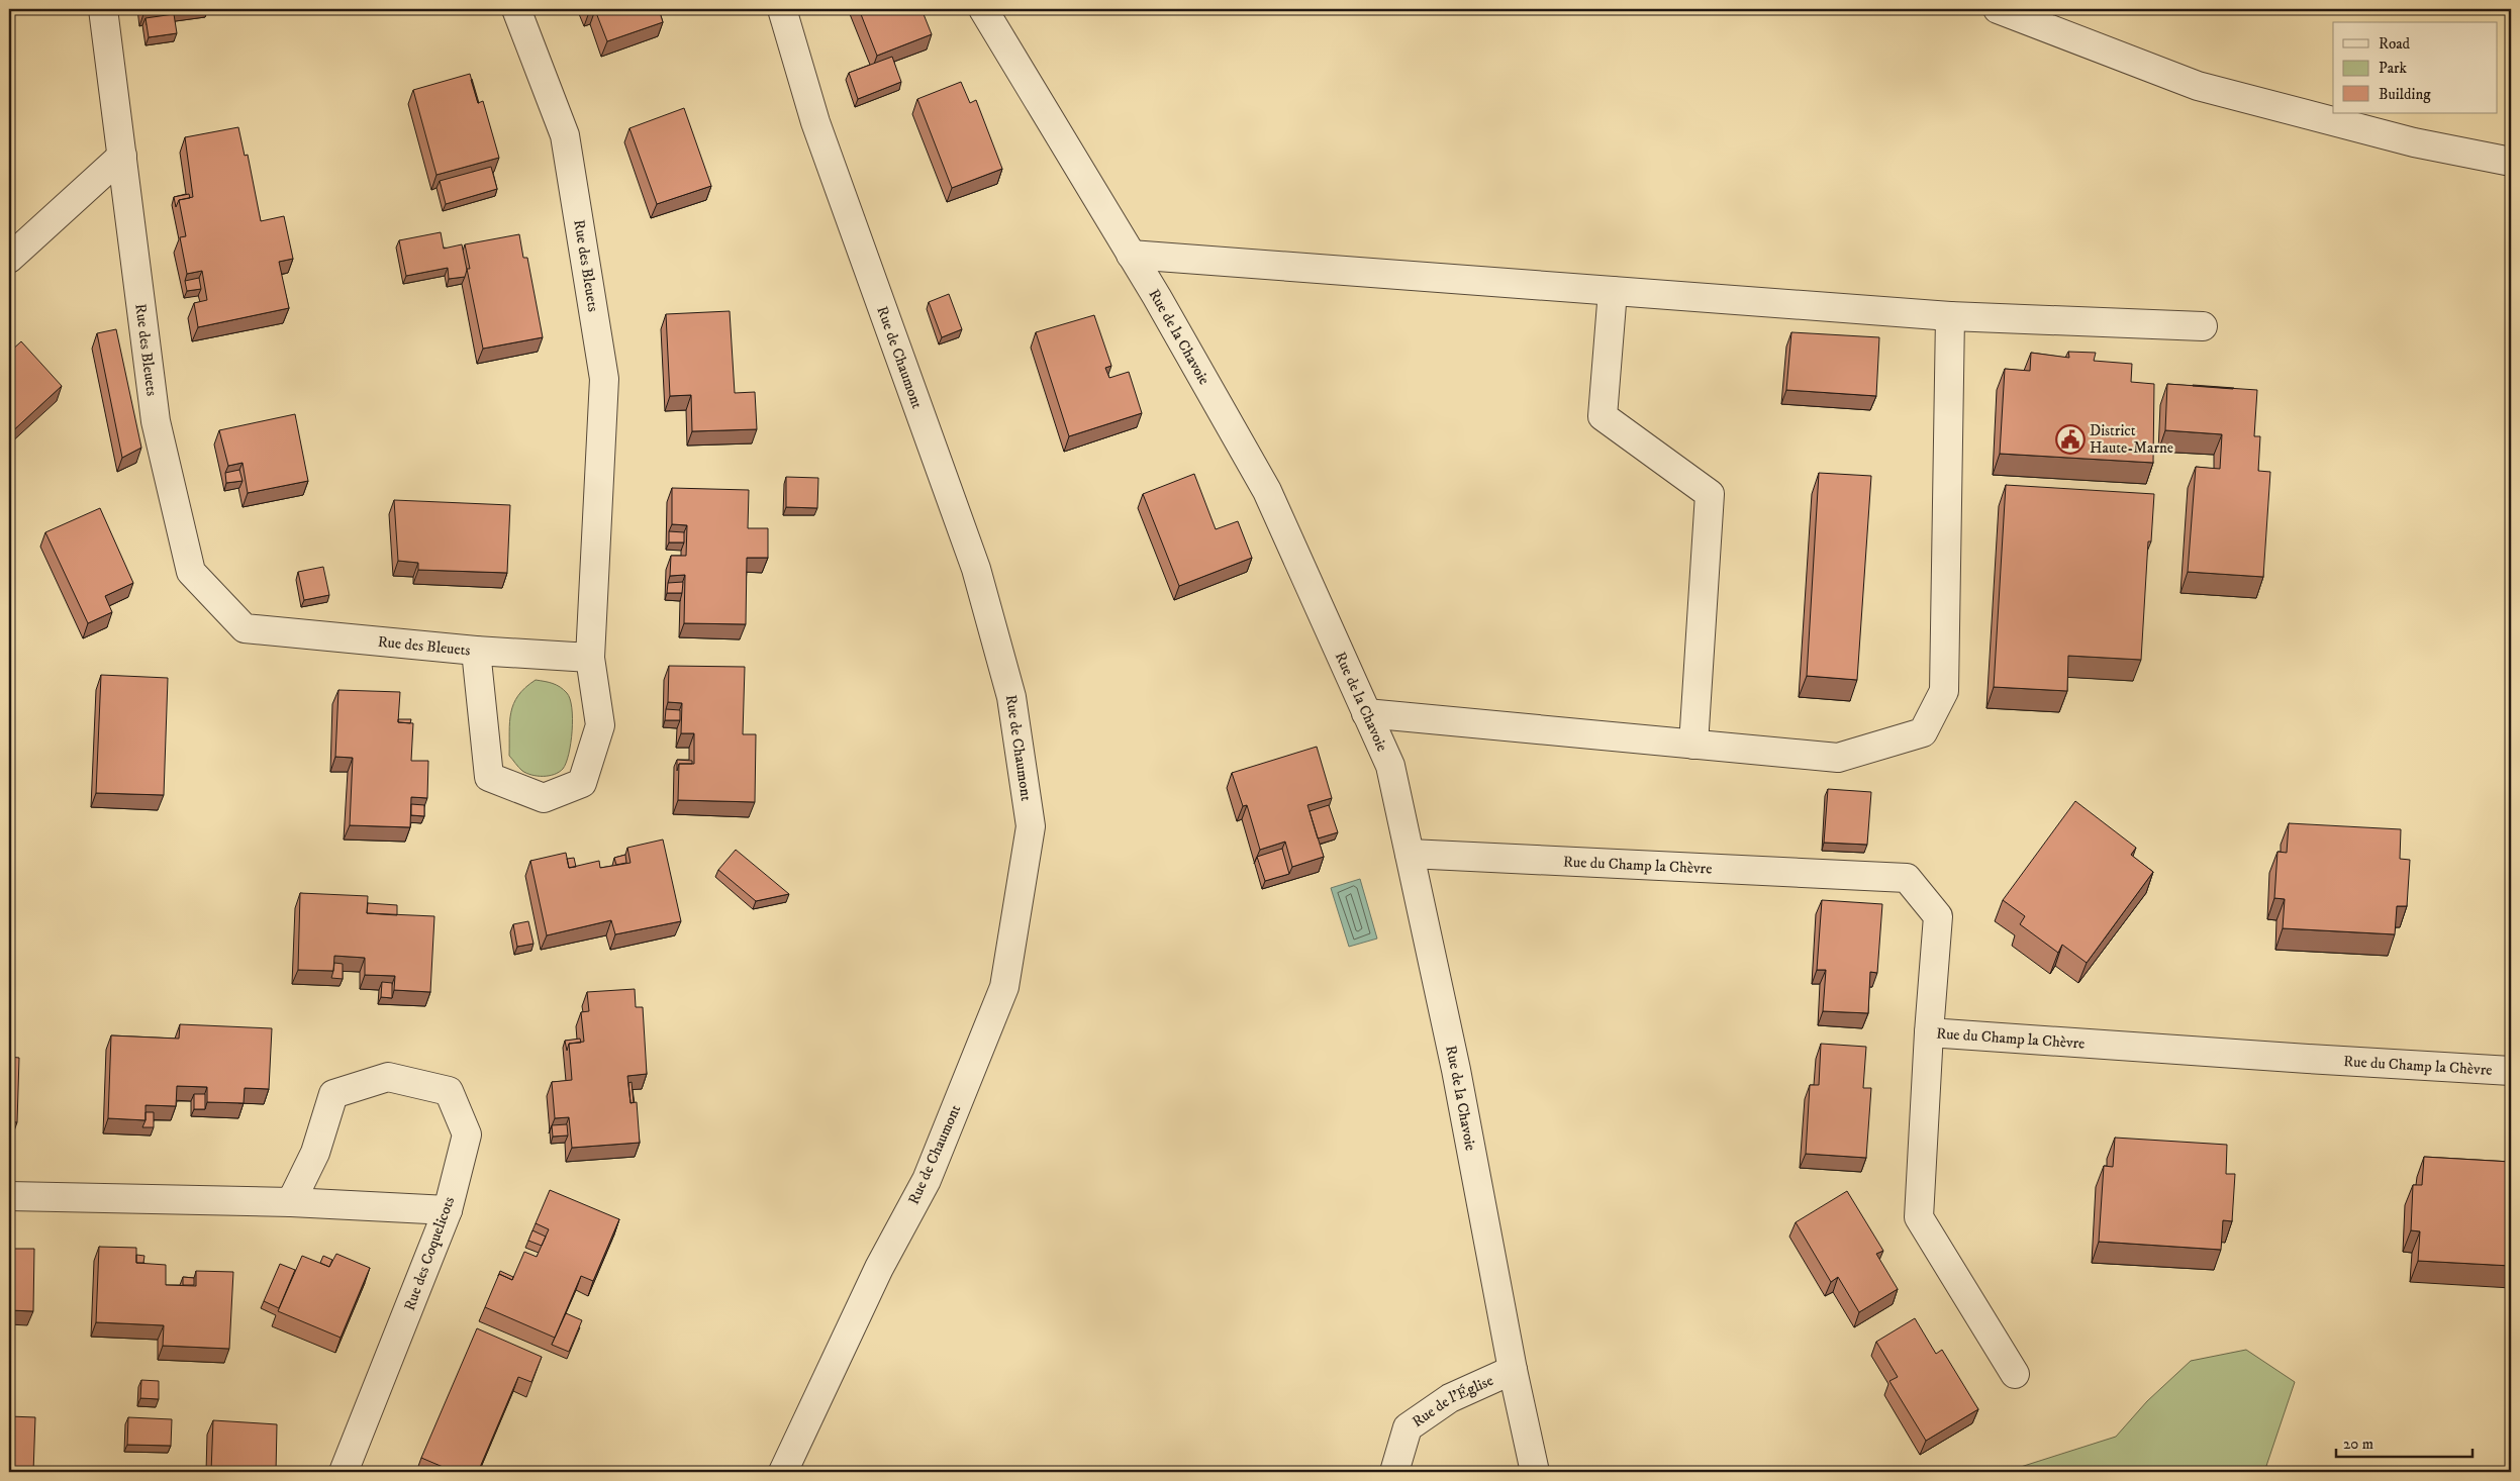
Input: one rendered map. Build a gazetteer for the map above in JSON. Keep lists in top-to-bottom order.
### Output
{
  "streets": {
    "street": [
      "Rue des Bleuets",
      "Rue de la Chavoie",
      "Rue de Chaumont",
      "Rue du Champ la Chèvre",
      "Rue des Coquelicots",
      "Rue de l'Église"
    ]
  },
  "crossings": [
    ["Rue de la Chavoie", "Rue du Champ la Chèvre"],
    ["Rue de la Chavoie", "Rue de l'Église"]
  ],
  "places": {
    "public building": ["District Haute-Marne"]
  },
  "legend": ["Road", "Park", "Building"],
  "scale_bar": "20 m"
}
